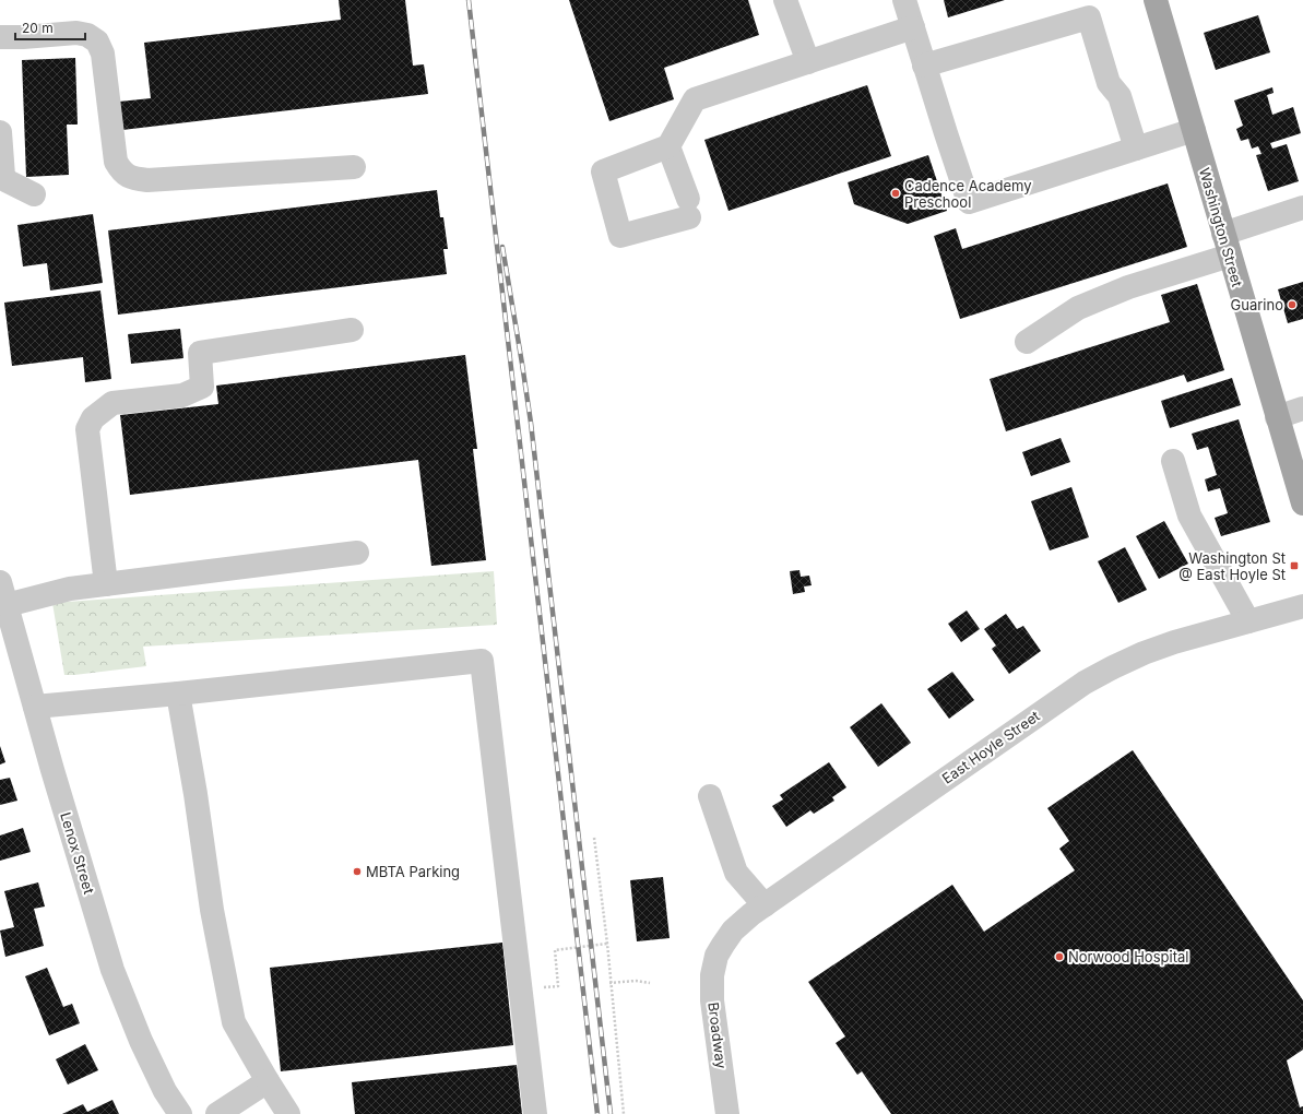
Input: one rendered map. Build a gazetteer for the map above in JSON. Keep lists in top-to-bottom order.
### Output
{
  "streets": {
    "main road": ["Washington Street"],
    "street": ["East Hoyle Street", "Lenox Street", "Broadway"]
  },
  "crossings": [
    ["East Hoyle Street", "Broadway"]
  ],
  "places": {
    "other": [
      "Cadence Academy Preschool",
      "Guarino",
      "MBTA Parking",
      "Norwood Hospital"
    ],
    "transit": ["Washington St @ East Hoyle St"]
  },
  "scale_bar": "20 m"
}
